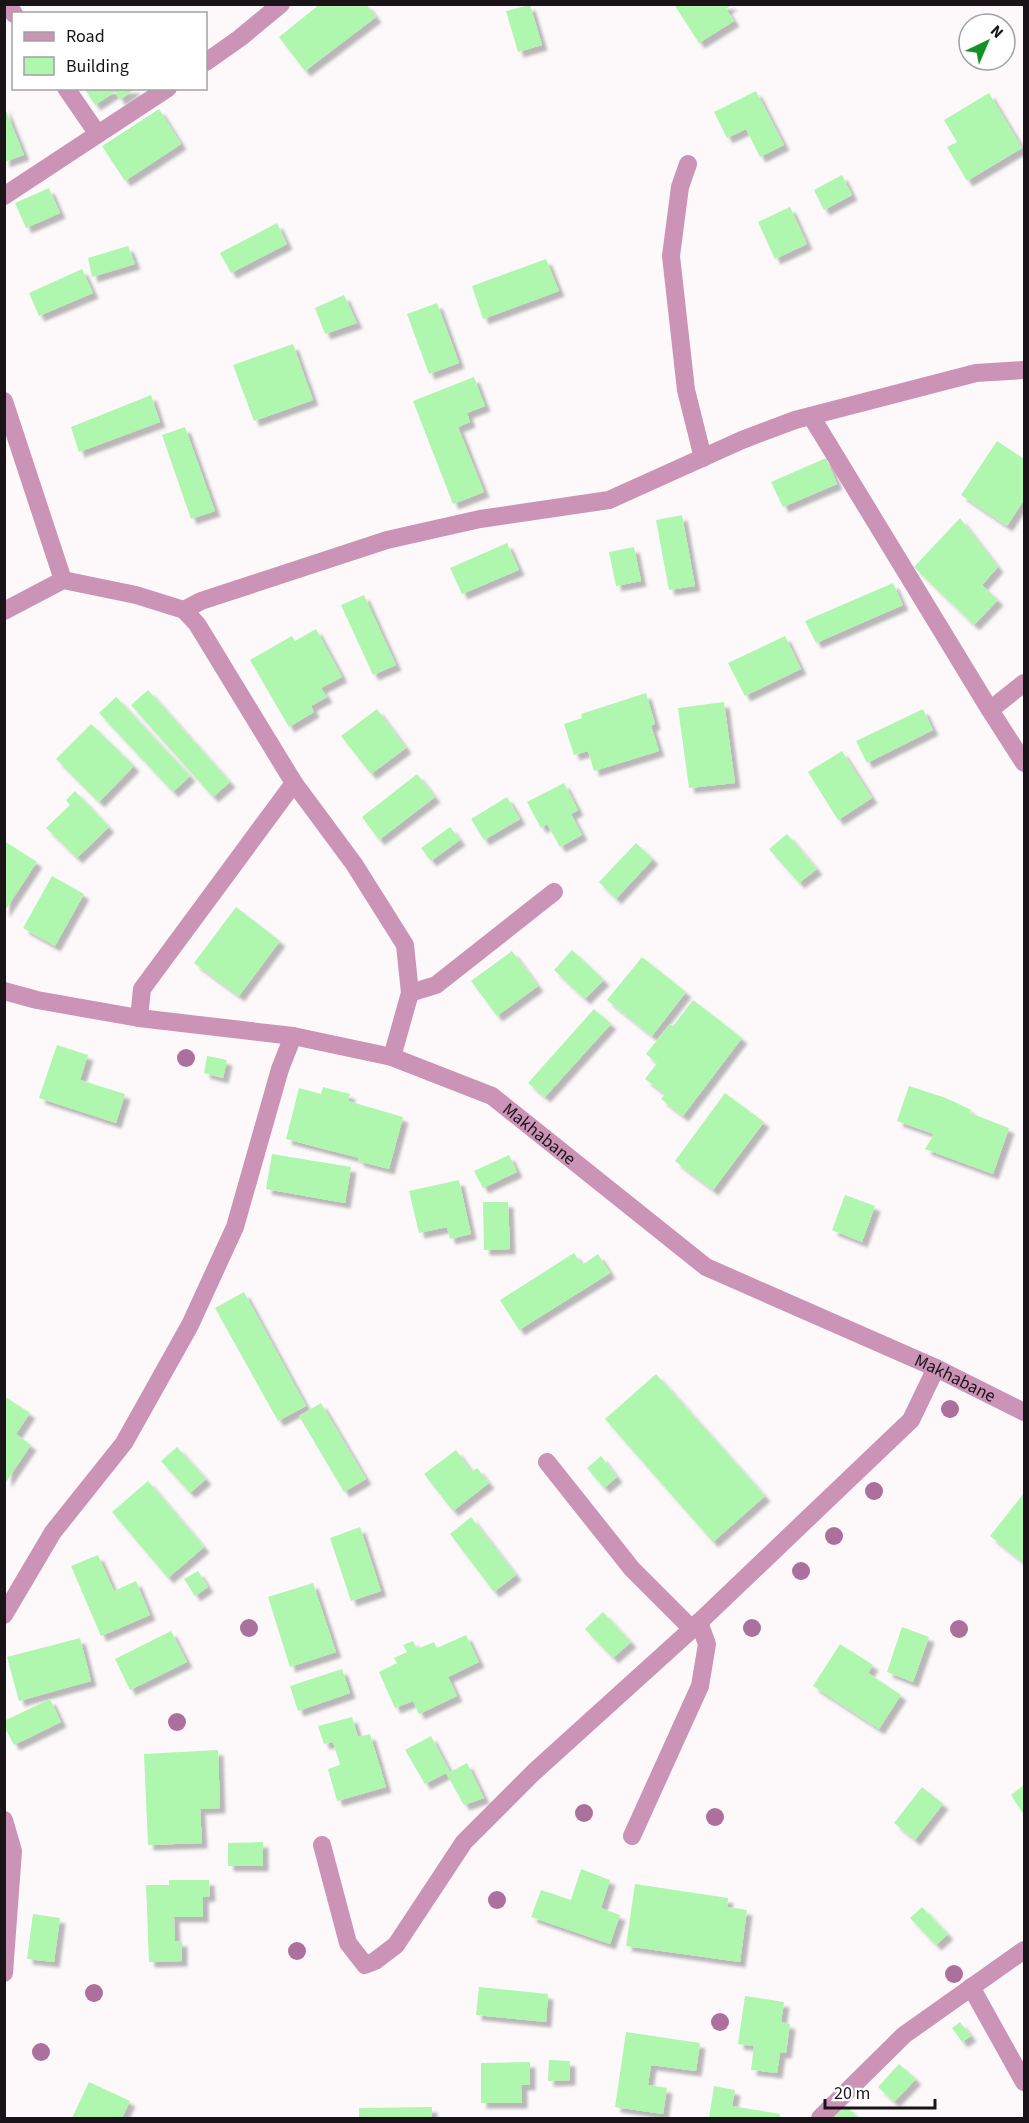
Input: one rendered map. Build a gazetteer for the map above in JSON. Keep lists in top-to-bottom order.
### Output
{
  "streets": {
    "street": ["Makhabane"]
  },
  "legend": ["Road", "Building"],
  "scale_bar": "20 m",
  "north": "top right"
}
